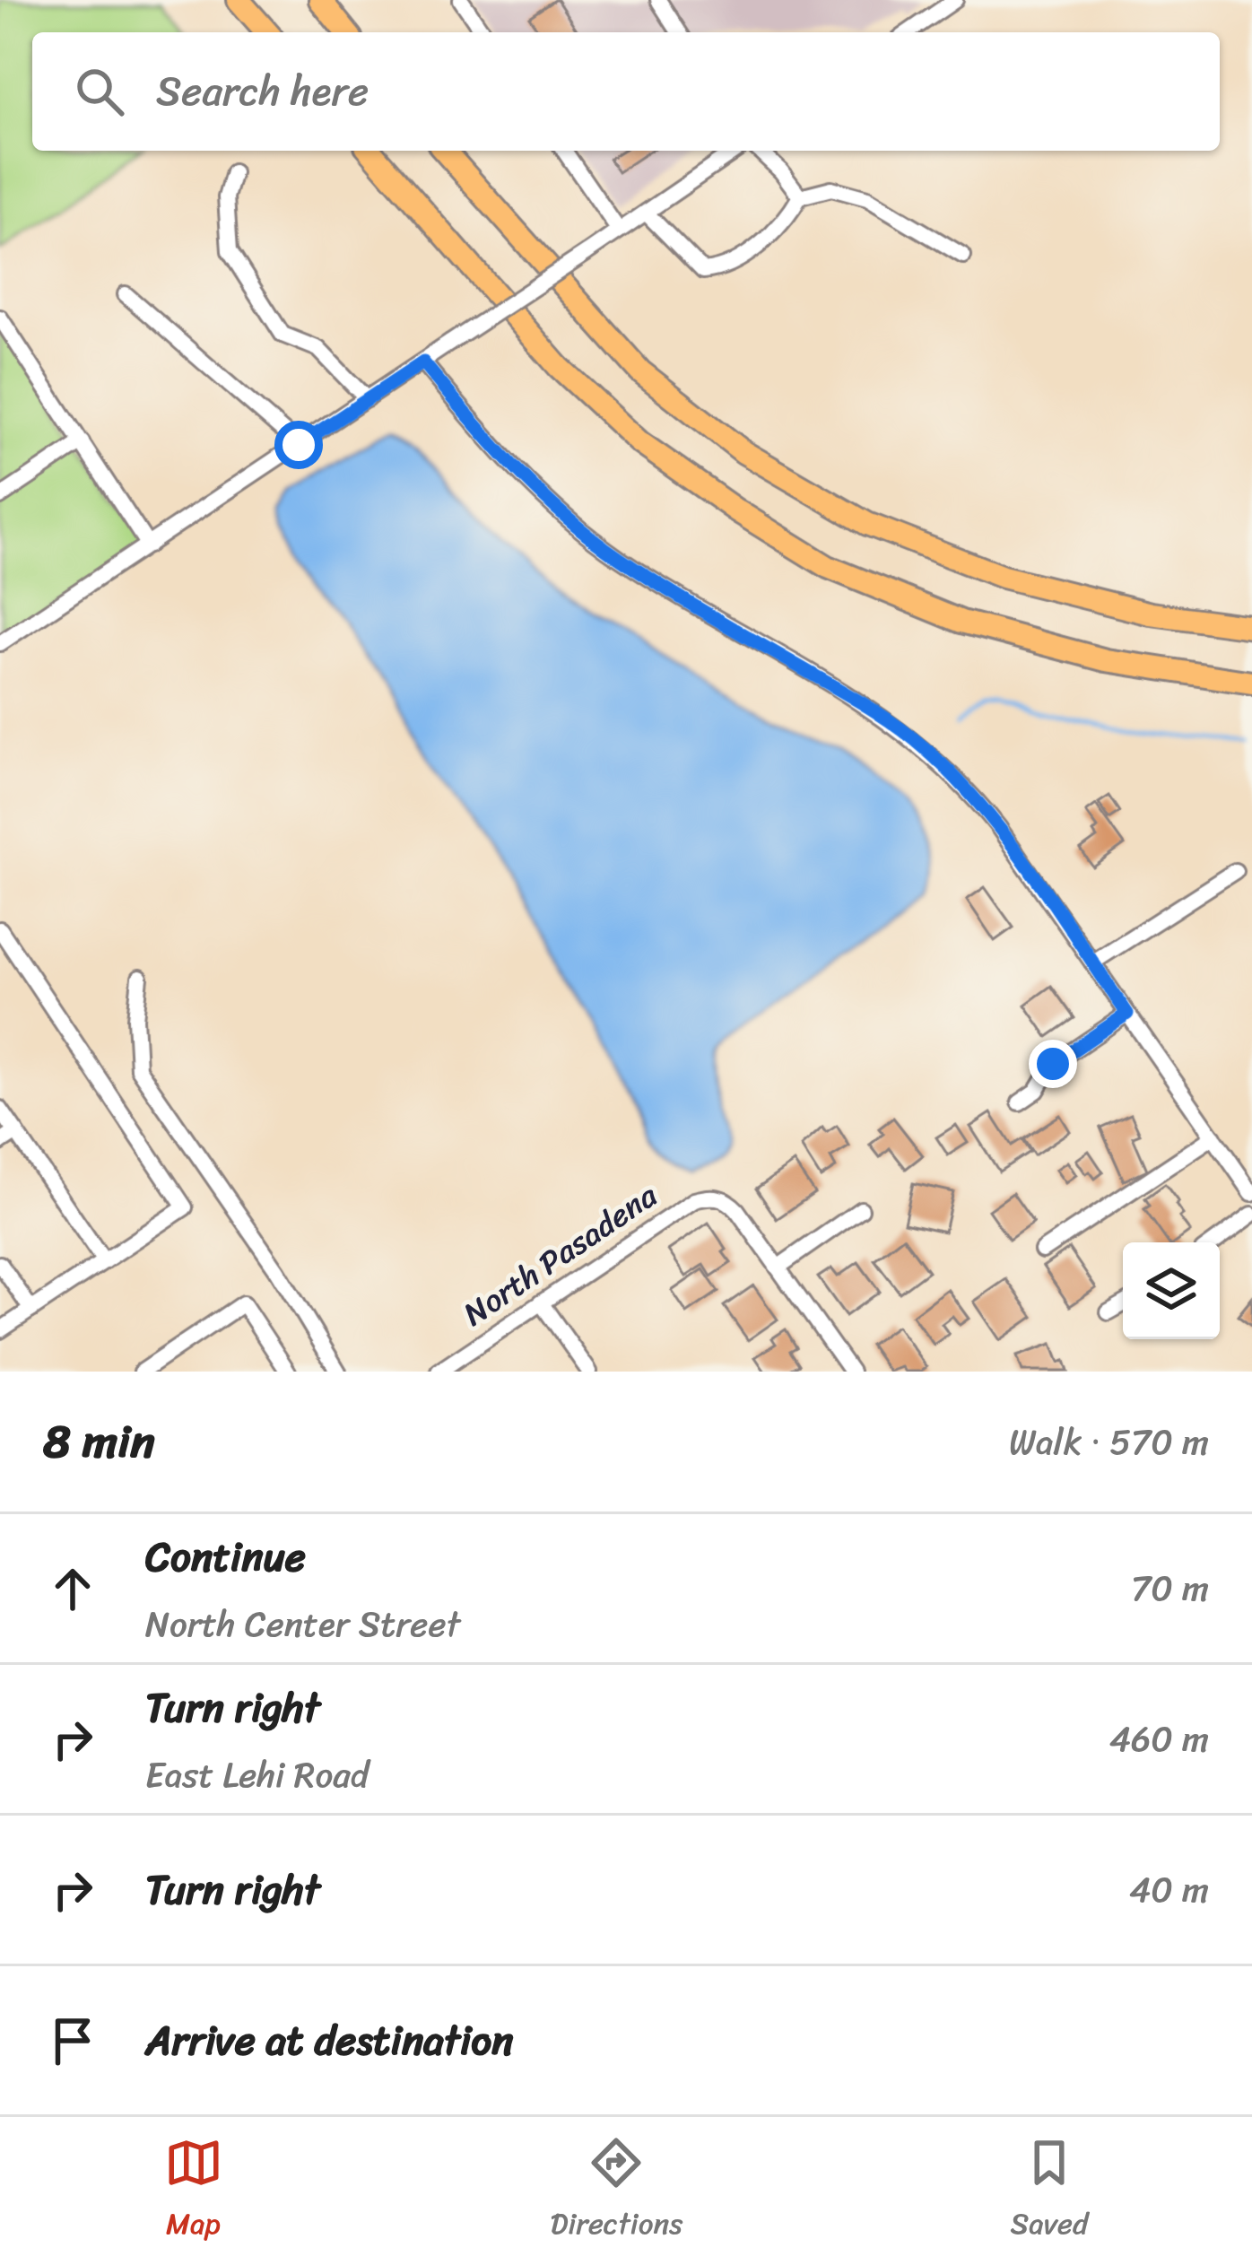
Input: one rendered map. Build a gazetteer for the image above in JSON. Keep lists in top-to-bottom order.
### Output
{
  "streets": {
    "street": ["North Pasadena"]
  },
  "page": {
    "search": "Search here",
    "heading": ["8 min", "Walk · 570 m"],
    "list": [
      ["Continue", "North Center Street", "70 m"],
      ["Turn right", "East Lehi Road", "460 m"],
      ["Turn right", "40 m"],
      "Arrive at destination"
    ],
    "nav": ["Map", "Directions", "Saved"]
  }
}
